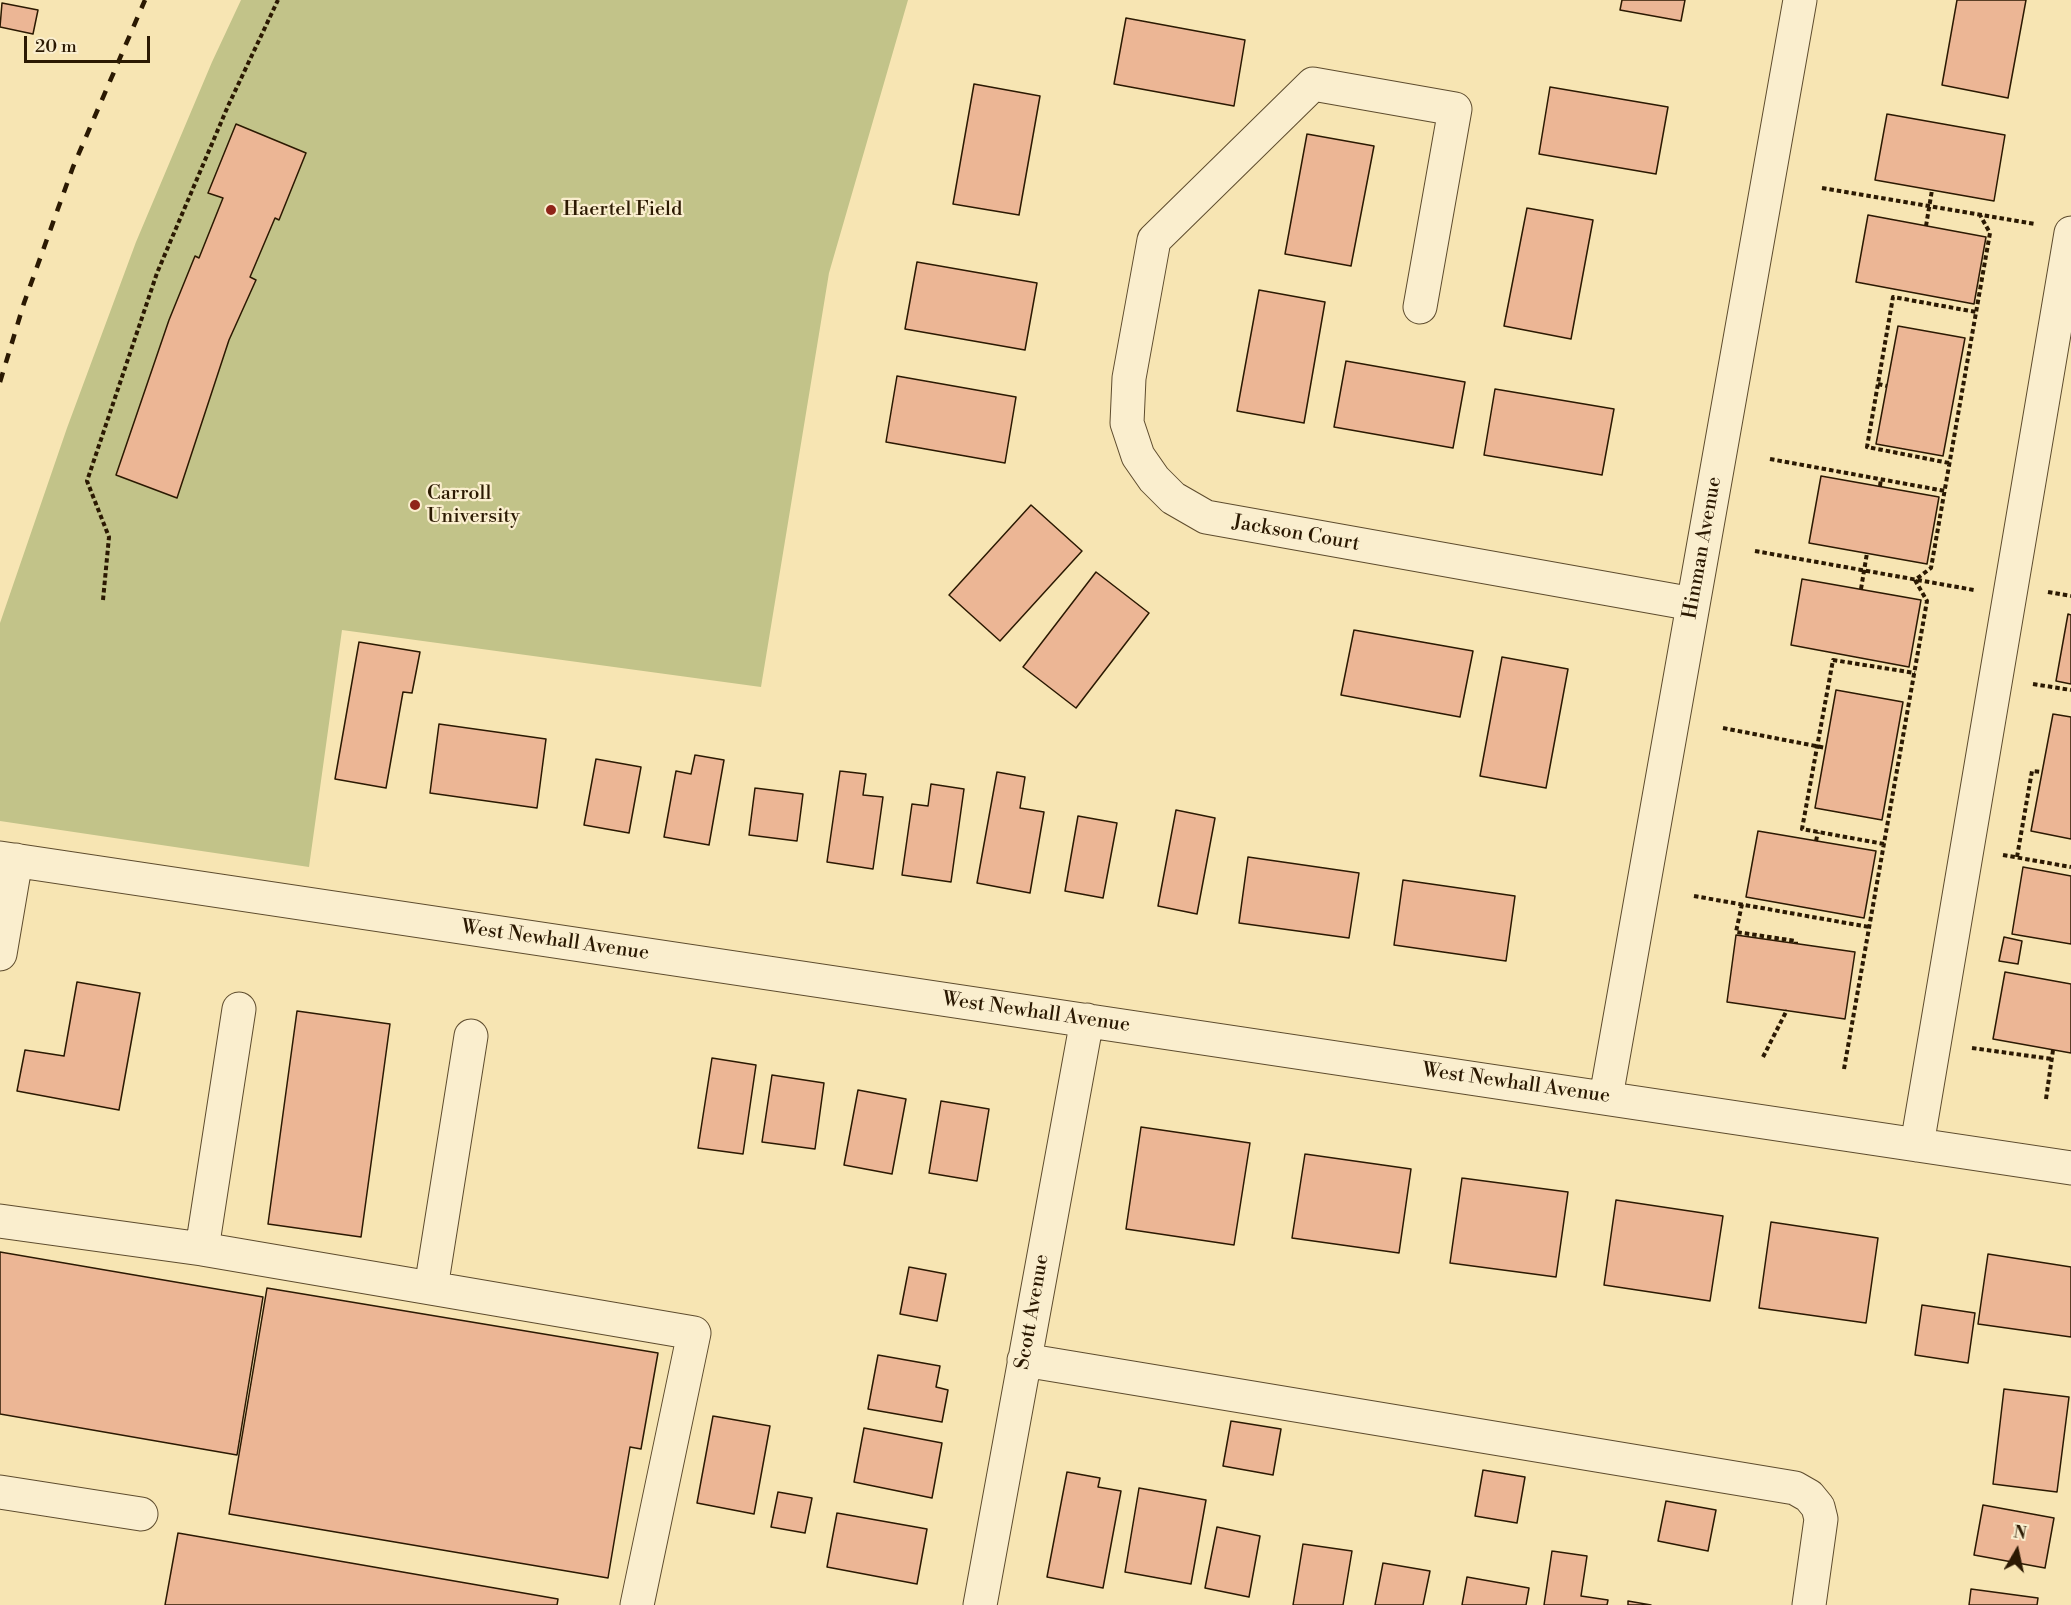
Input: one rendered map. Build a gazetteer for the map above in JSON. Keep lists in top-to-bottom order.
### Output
{
  "streets": {
    "street": [
      "Jackson Court",
      "Hinman Avenue",
      "West Newhall Avenue",
      "Scott Avenue"
    ]
  },
  "crossings": [
    ["Jackson Court", "Hinman Avenue"],
    ["Hinman Avenue", "West Newhall Avenue"],
    ["West Newhall Avenue", "Scott Avenue"]
  ],
  "places": ["Haertel Field", "Carroll University"],
  "scale_bar": "20 m",
  "north": "top"
}
